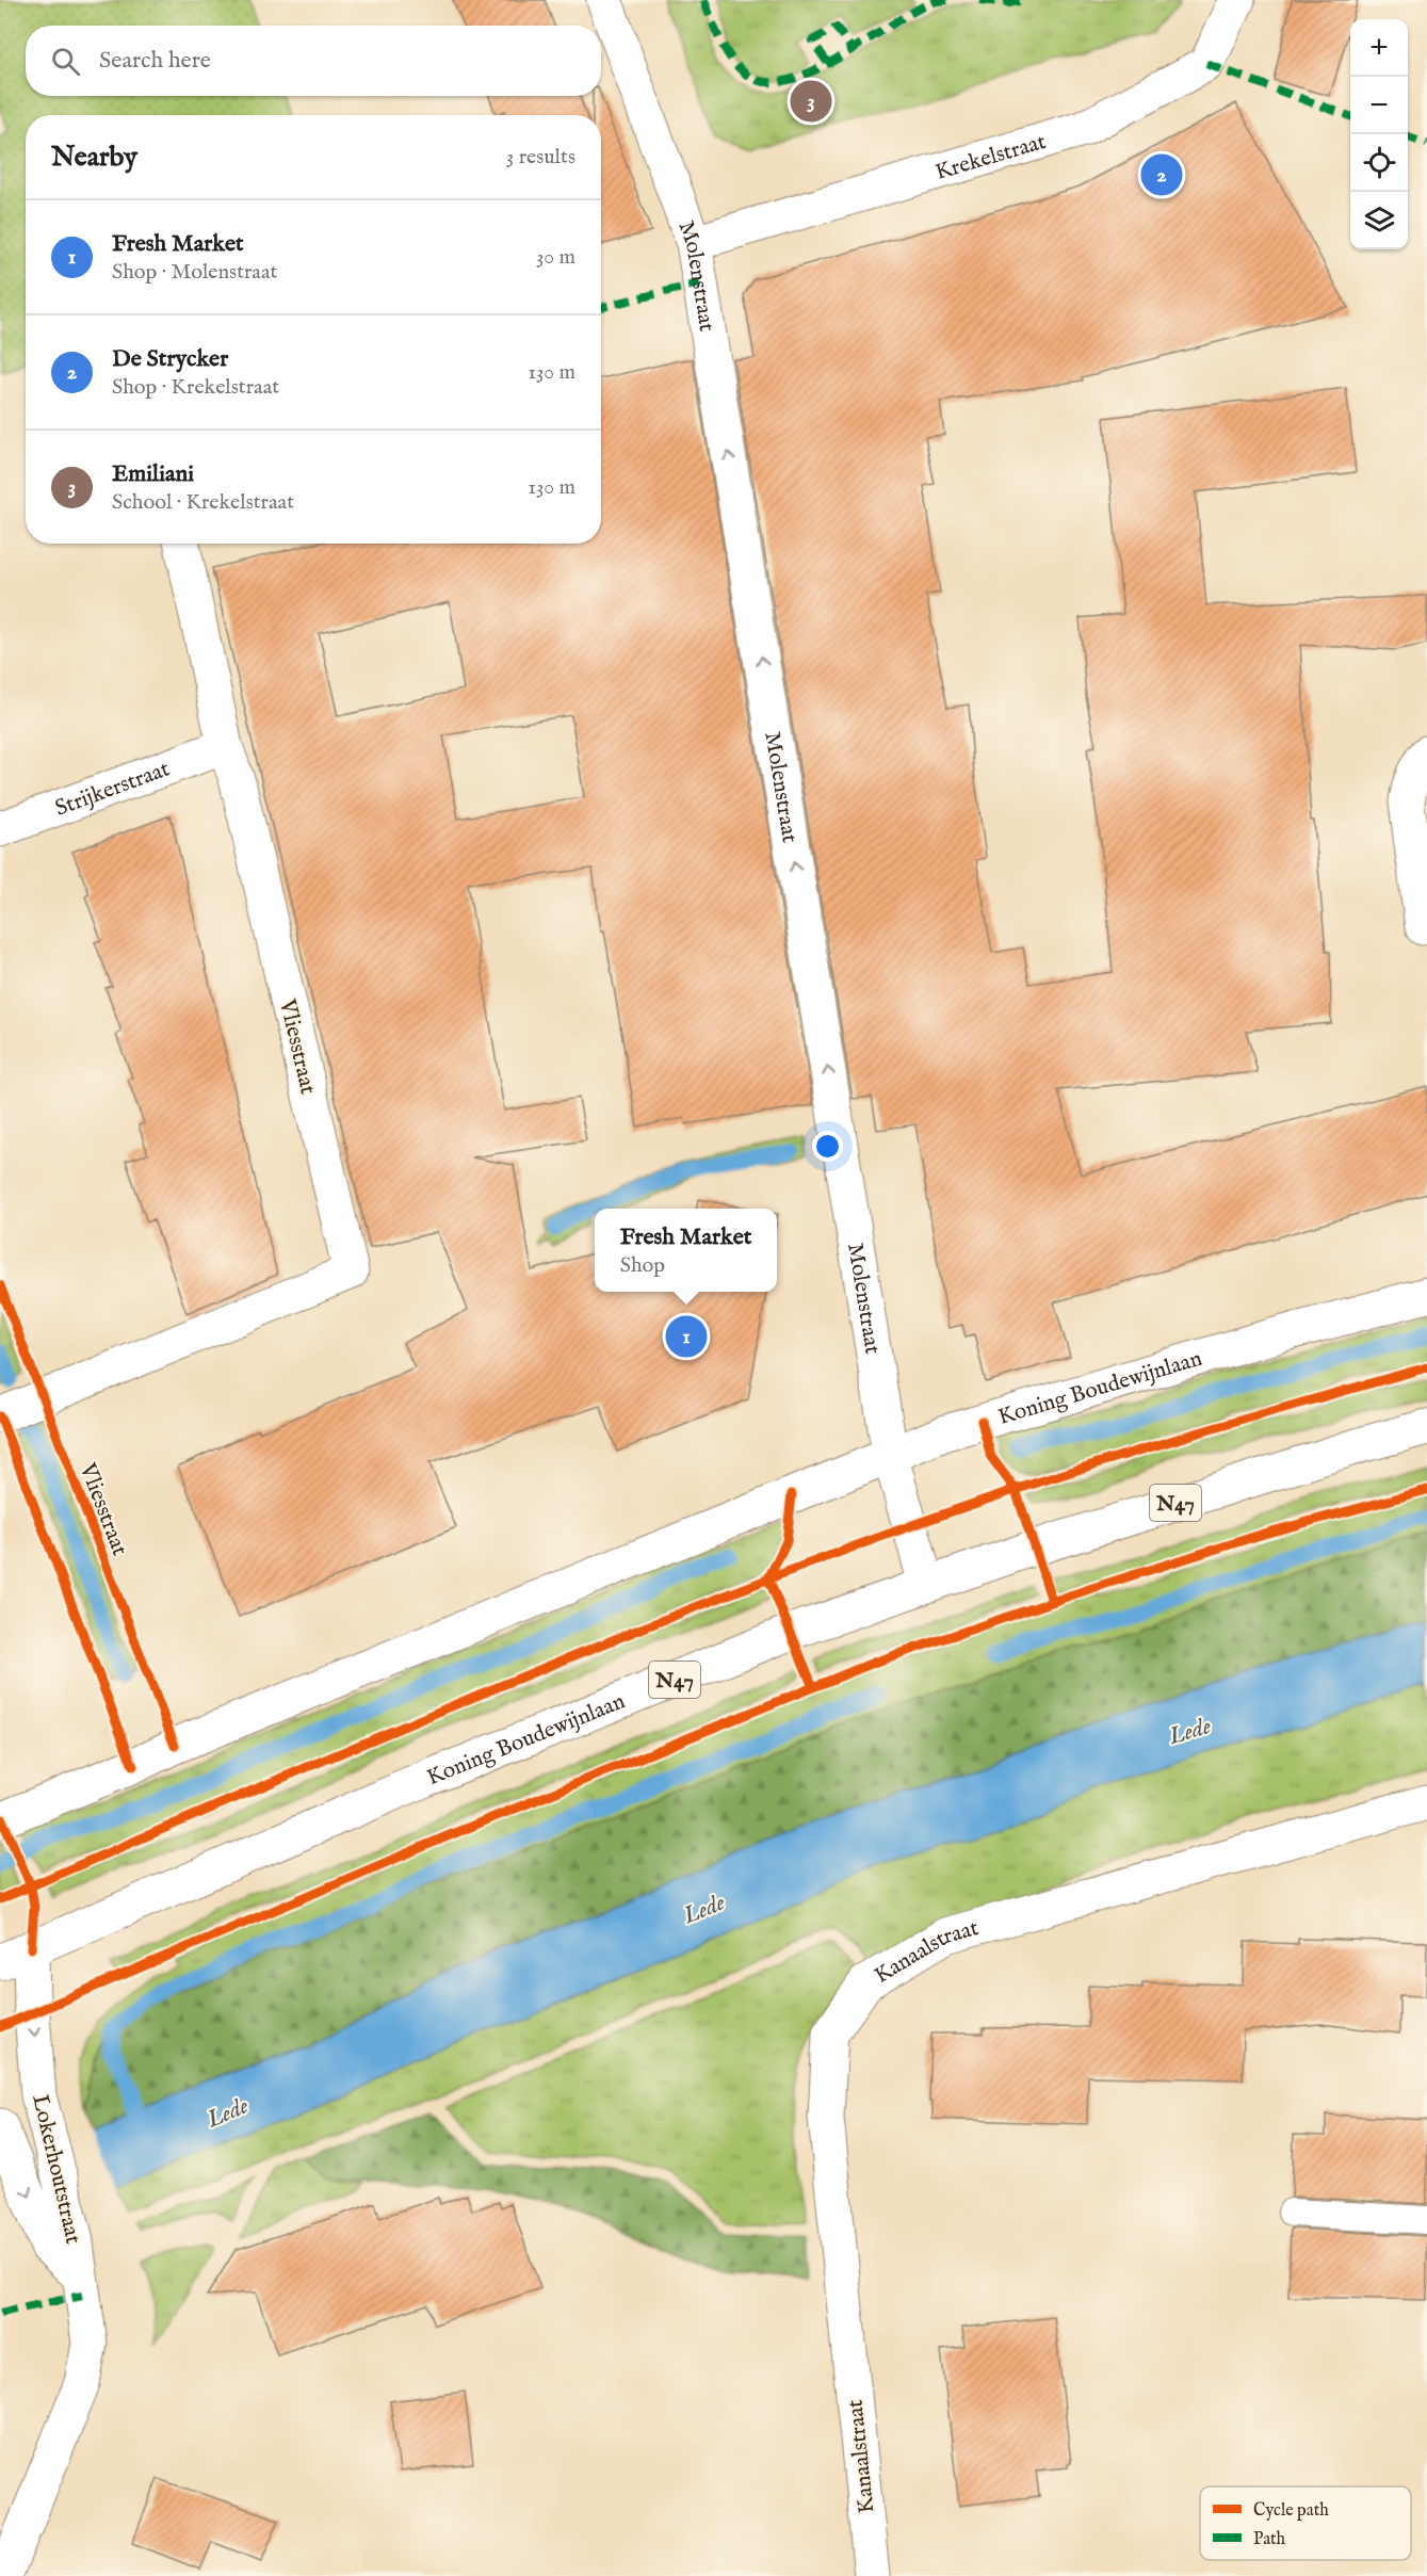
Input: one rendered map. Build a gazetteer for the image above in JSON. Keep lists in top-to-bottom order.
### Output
{
  "streets": {
    "street": [
      "Krekelstraat",
      "Molenstraat",
      "Strijkerstraat",
      "Vliesstraat",
      "Koning Boudewijnlaan",
      "N47",
      "Kanaalstraat",
      "Lokerhoutstraat"
    ]
  },
  "crossings": [
    ["Krekelstraat", "Molenstraat"],
    ["Molenstraat", "Koning Boudewijnlaan"],
    ["Strijkerstraat", "Vliesstraat"],
    ["Koning Boudewijnlaan", "Lokerhoutstraat"]
  ],
  "one_way": ["Molenstraat", "Lokerhoutstraat"],
  "water": ["Lede"],
  "legend": ["Cycle path", "Path"],
  "page": {
    "map_buttons": ["+", "−"],
    "search": "Search here",
    "pins": ["3", "2", "1"],
    "heading": ["Nearby", "3 results"],
    "list": [
      {
        "mark": "1",
        "name": "Fresh Market",
        "note": "Shop · Molenstraat",
        "value": "30 m"
      },
      {
        "mark": "2",
        "name": "De Strycker",
        "note": "Shop · Krekelstraat",
        "value": "130 m"
      },
      {
        "mark": "3",
        "name": "Emiliani",
        "note": "School · Krekelstraat",
        "value": "130 m"
      }
    ],
    "popup": ["Fresh Market", "Shop"]
  }
}
